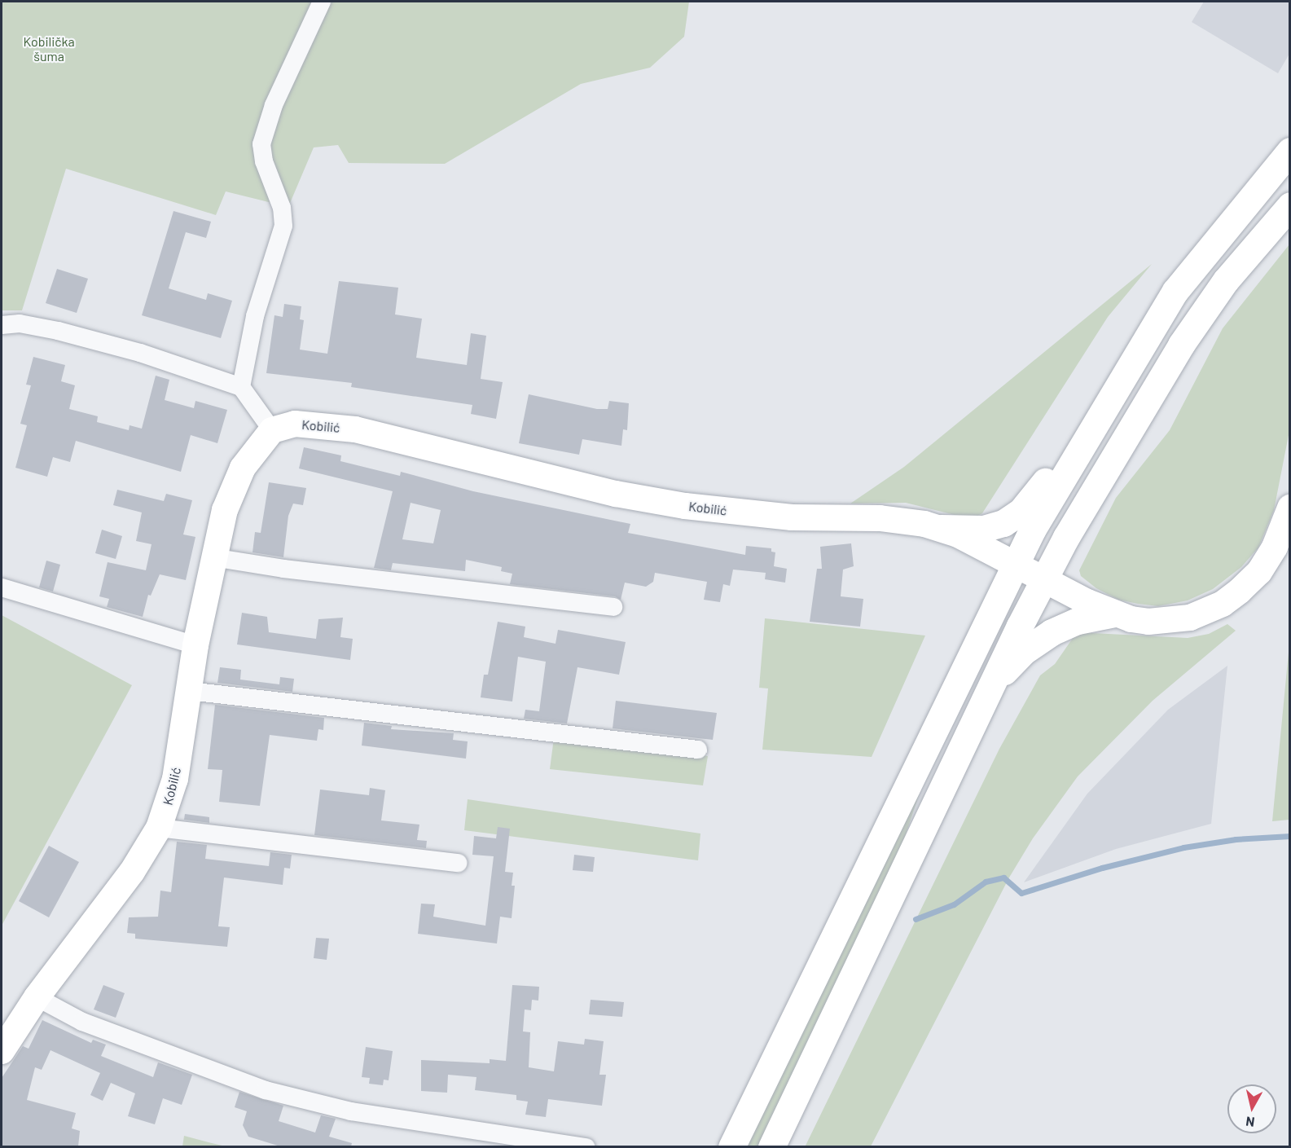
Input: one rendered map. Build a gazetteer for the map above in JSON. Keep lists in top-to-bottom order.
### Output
{
  "streets": {
    "main road": ["Kobilić"]
  },
  "parks": ["Kobilička šuma"],
  "north": "bottom"
}
